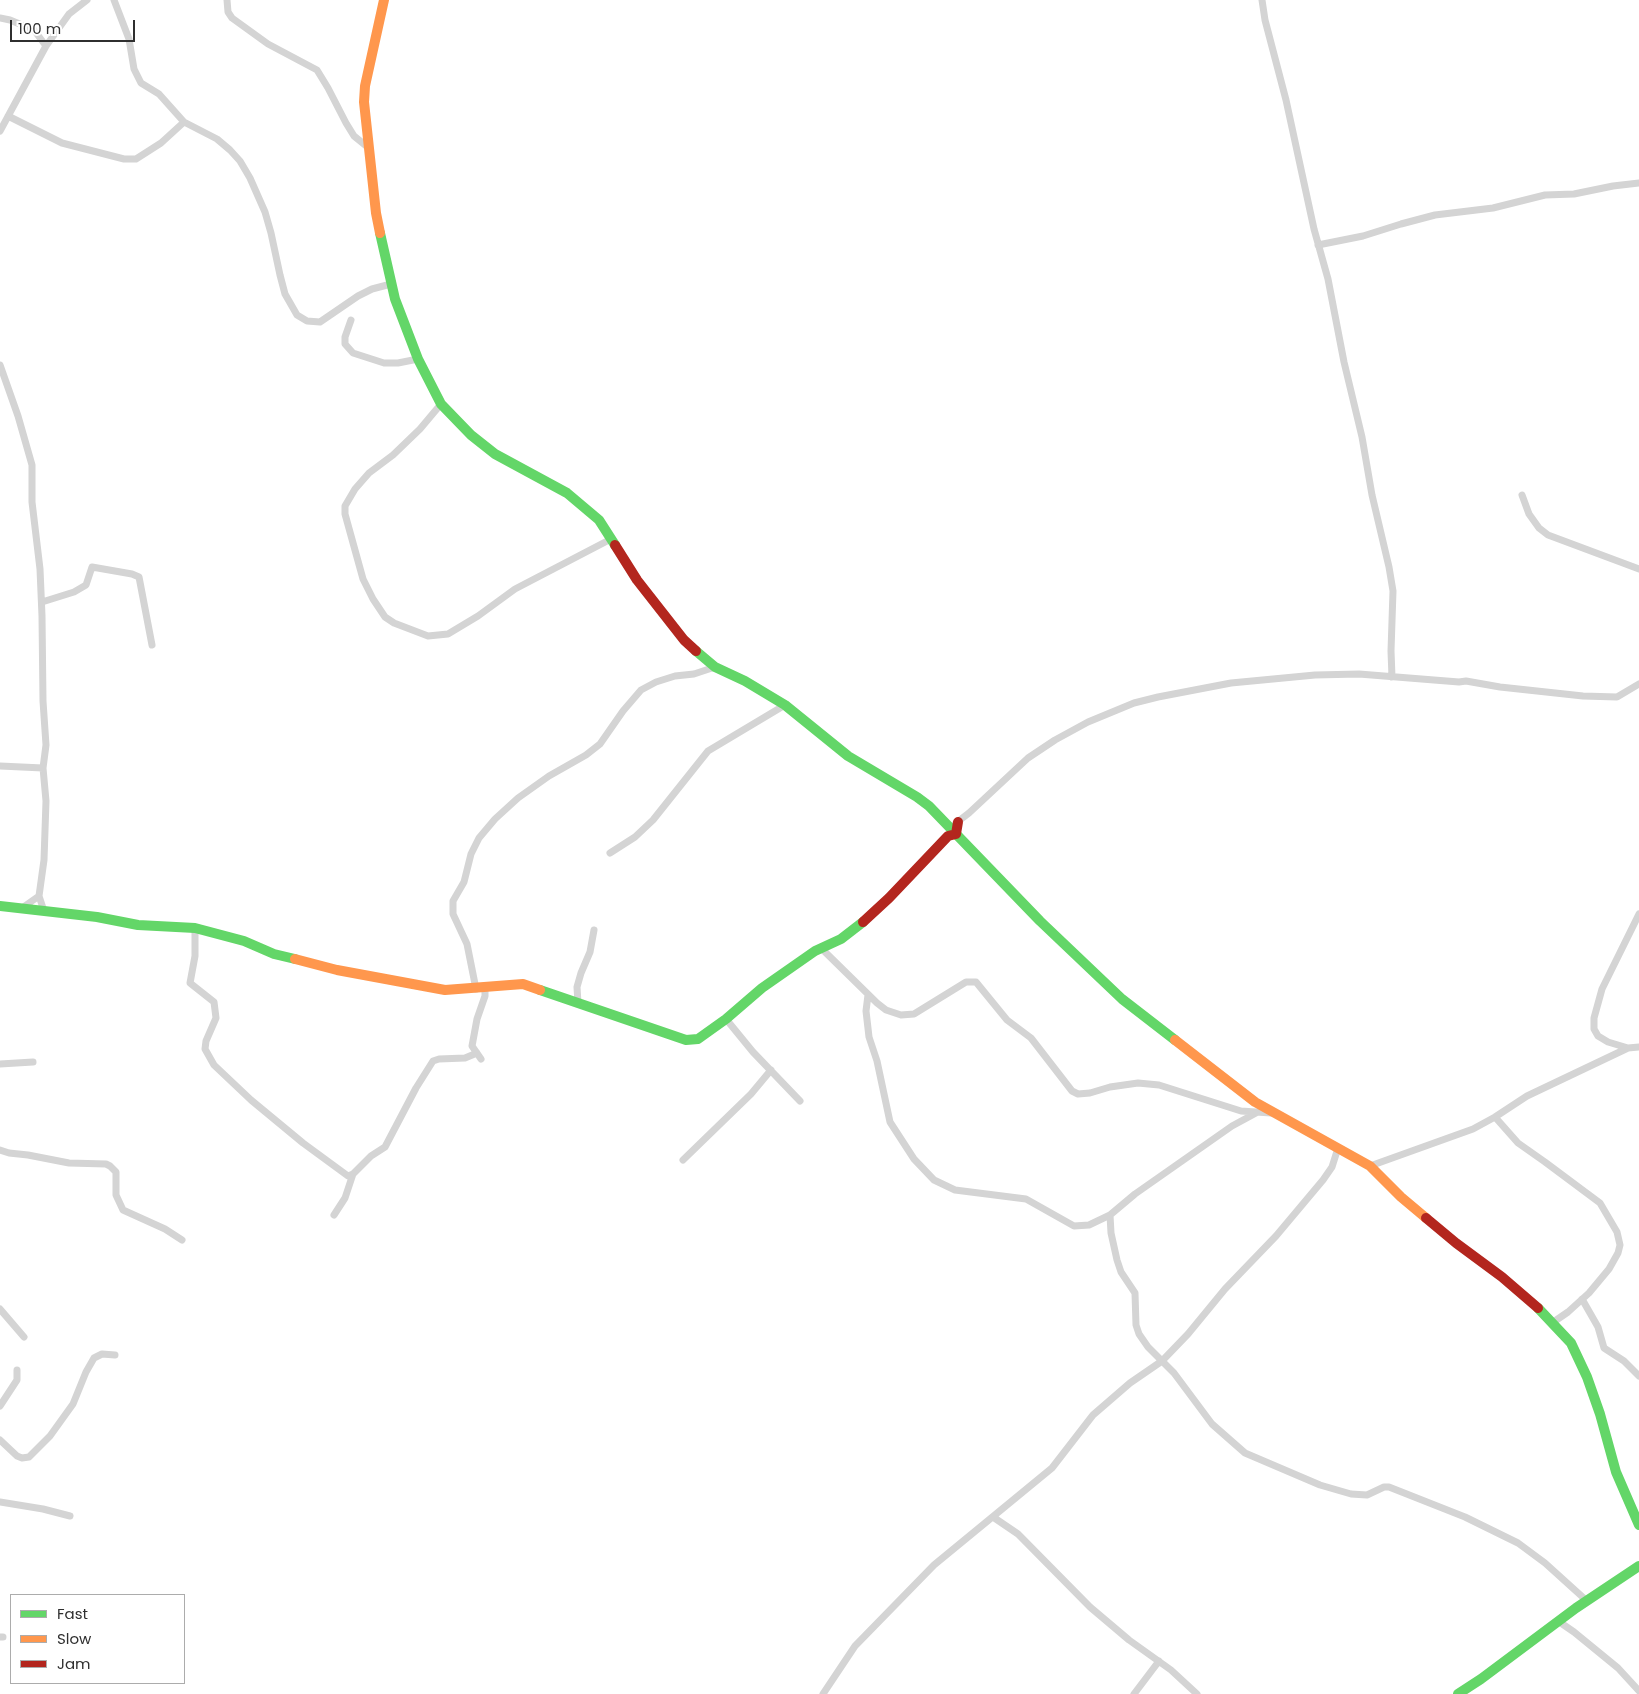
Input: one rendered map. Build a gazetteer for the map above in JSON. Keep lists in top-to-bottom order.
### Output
{
  "legend": ["Fast", "Slow", "Jam"],
  "scale_bar": "100 m"
}
